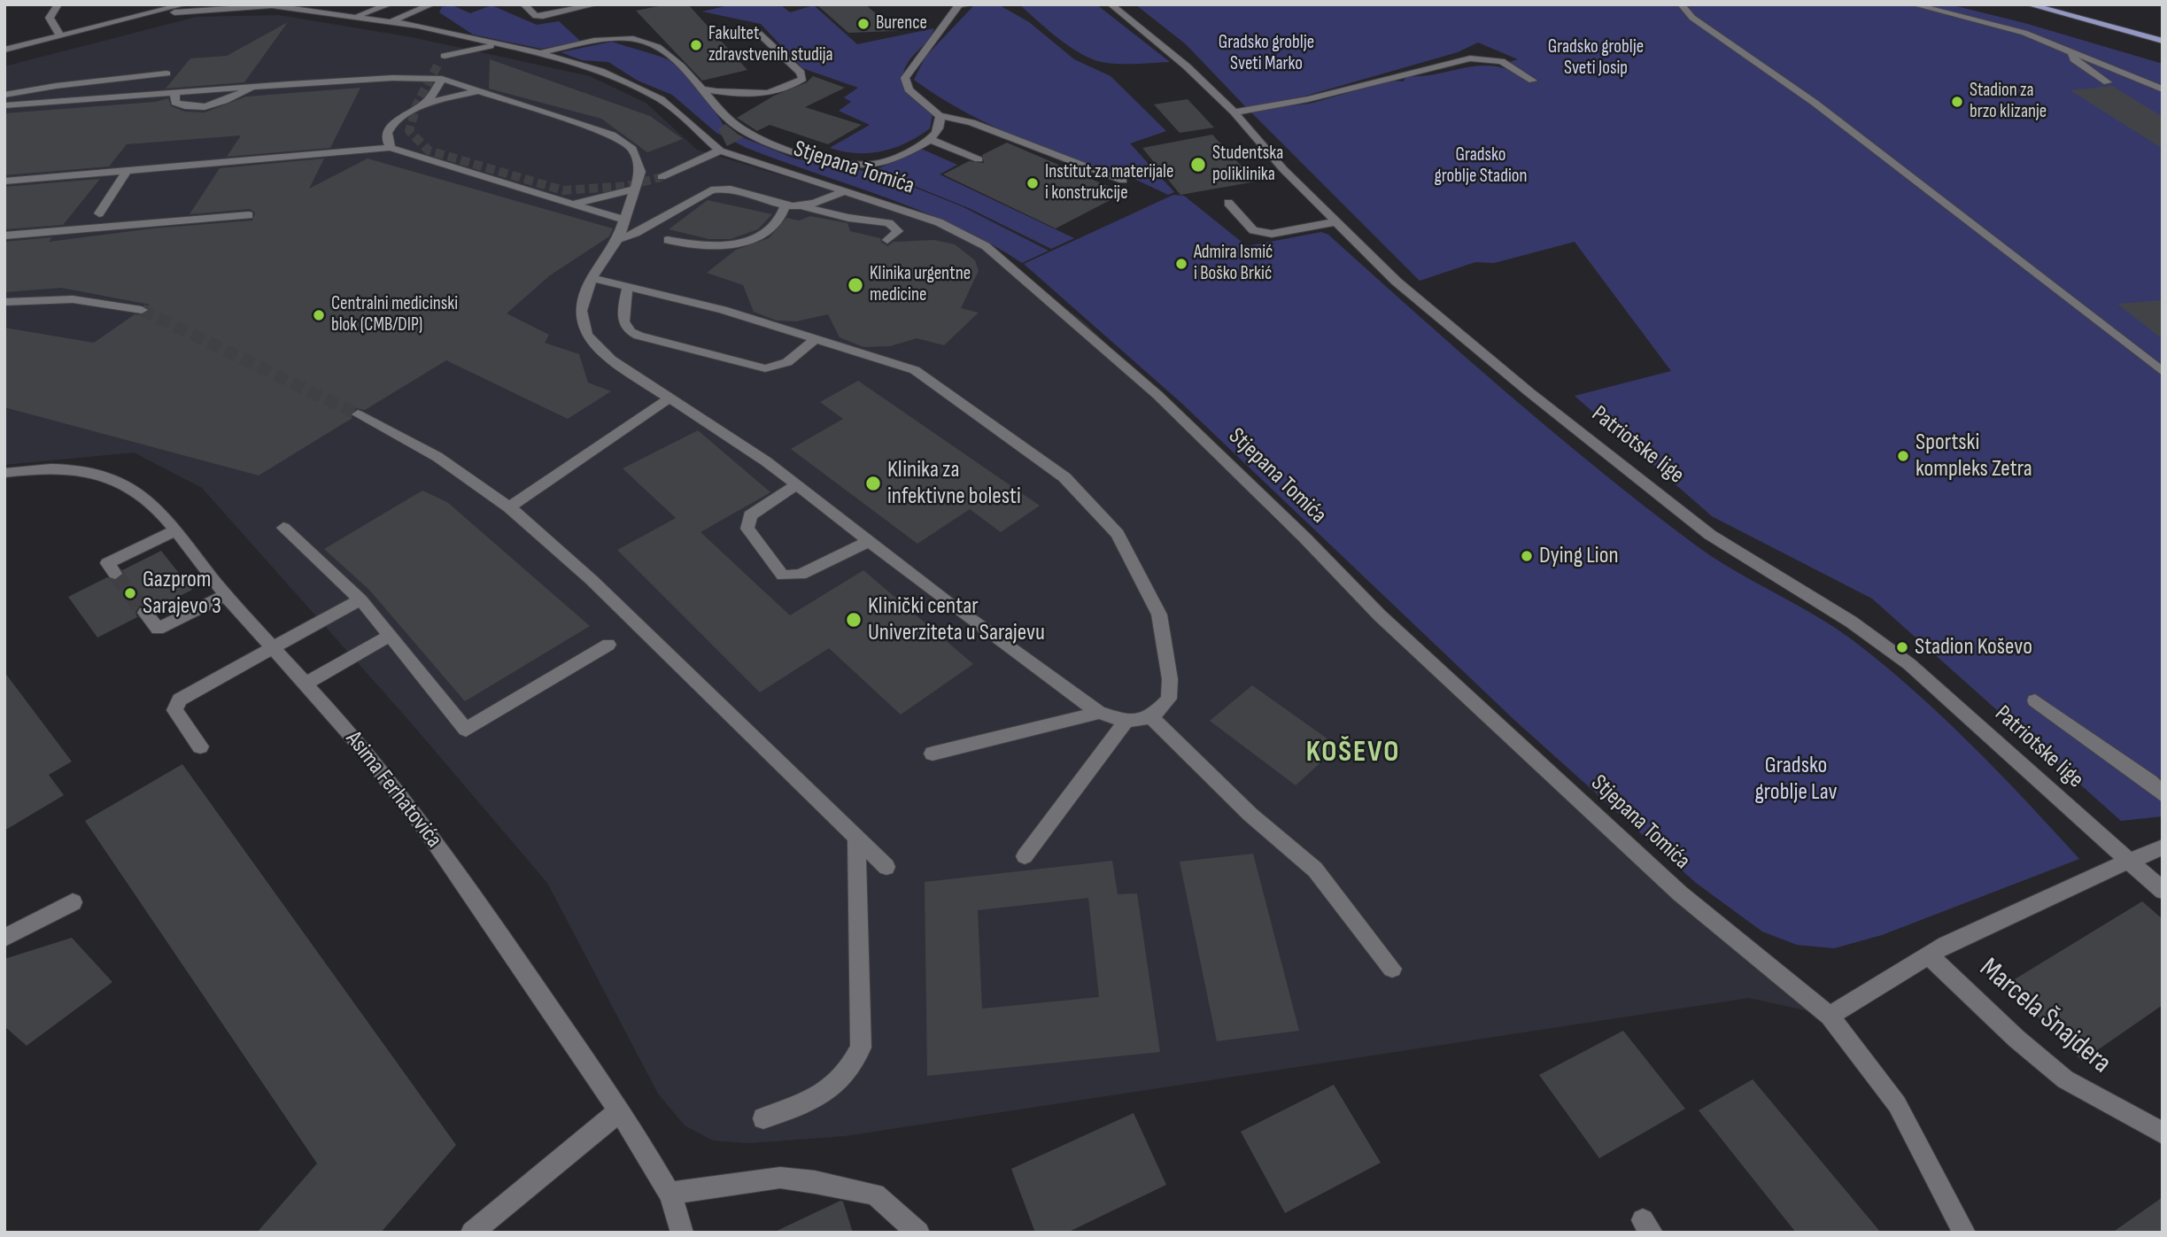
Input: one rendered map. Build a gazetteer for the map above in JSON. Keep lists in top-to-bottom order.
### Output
{
  "streets": {
    "street": [
      "Stjepana Tomića",
      "Patriotske lige",
      "Asima Ferhatovića",
      "Marcela Šnajdera"
    ]
  },
  "districts": ["KOŠEVO"],
  "parks": [
    "Gradsko groblje Sveti Marko",
    "Gradsko groblje Sveti Josip",
    "Gradsko groblje Stadion",
    "Gradsko groblje Lav"
  ],
  "places": [
    "Burence",
    "Fakultet zdravstvenih studija",
    "Stadion za brzo klizanje",
    "Studentska poliklinika",
    "Institut za materijale i konstrukcije",
    "Admira Ismić i Boško Brkić",
    "Klinika urgentne medicine",
    "Centralni medicinski blok (CMB/DIP)",
    "Sportski kompleks Zetra",
    "Klinika za infektivne bolesti",
    "Dying Lion",
    "Gazprom Sarajevo 3",
    "Klinički centar Univerziteta u Sarajevu",
    "Stadion Koševo"
  ]
}
